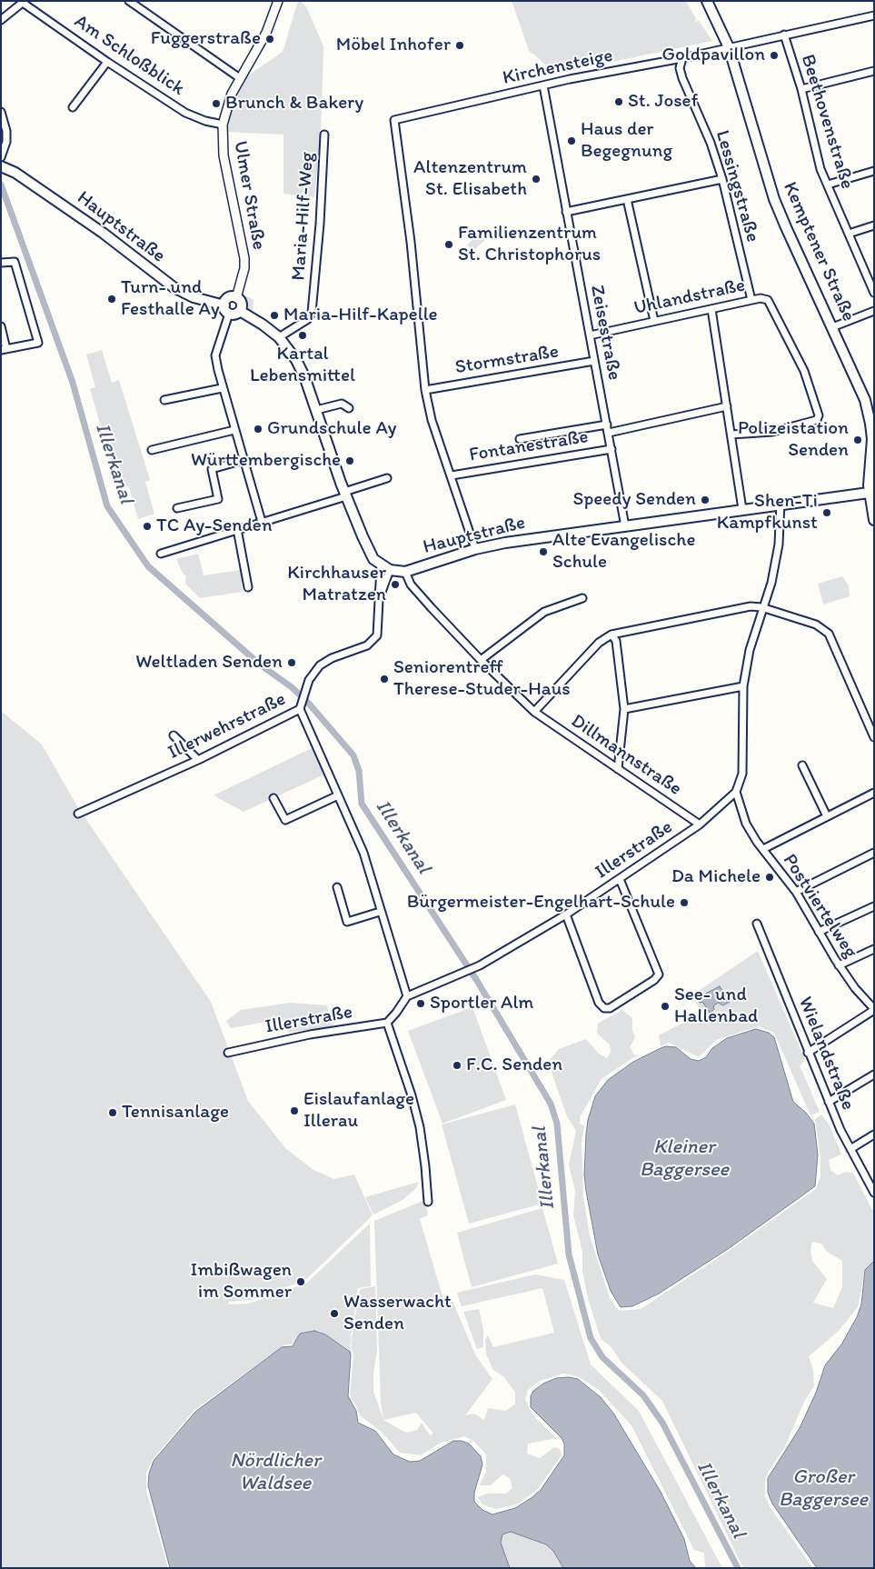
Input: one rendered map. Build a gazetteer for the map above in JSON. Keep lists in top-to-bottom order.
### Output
{
  "streets": {
    "main road": ["Hauptstraße", "Kemptener Straße"],
    "street": [
      "Am Schloßblick",
      "Kirchensteige",
      "Beethovenstraße",
      "Lessingstraße",
      "Ulmer Straße",
      "Maria-Hilf-Weg",
      "Uhlandstraße",
      "Zeisestraße",
      "Stormstraße",
      "Fontanestraße",
      "Illerwehrstraße",
      "Dillmannstraße",
      "Illerstraße",
      "Postviertelweg",
      "Wielandstraße"
    ]
  },
  "crossings": [
    ["Am Schloßblick", "Ulmer Straße"],
    ["Kirchensteige", "Beethovenstraße"],
    ["Kirchensteige", "Lessingstraße"],
    ["Kirchensteige", "Kemptener Straße"],
    ["Kirchensteige", "Zeisestraße"],
    ["Kirchensteige", "Stormstraße"],
    ["Lessingstraße", "Uhlandstraße"],
    ["Ulmer Straße", "Hauptstraße"],
    ["Maria-Hilf-Weg", "Hauptstraße"],
    ["Hauptstraße", "Kemptener Straße"],
    ["Hauptstraße", "Zeisestraße"],
    ["Hauptstraße", "Illerwehrstraße"],
    ["Hauptstraße", "Dillmannstraße"],
    ["Uhlandstraße", "Zeisestraße"],
    ["Zeisestraße", "Stormstraße"],
    ["Zeisestraße", "Fontanestraße"],
    ["Dillmannstraße", "Illerstraße"],
    ["Illerstraße", "Postviertelweg"]
  ],
  "water": [
    "Illerkanal",
    "Kleiner Baggersee",
    "Nördlicher Waldsee",
    "Großer Baggersee"
  ],
  "places": [
    "Fuggerstraße",
    "Möbel Inhofer",
    "Goldpavillon",
    "St. Josef",
    "Brunch & Bakery",
    "Haus der Begegnung",
    "Altenzentrum St. Elisabeth",
    "Familienzentrum St. Christophorus",
    "Turn- und Festhalle Ay",
    "Maria-Hilf-Kapelle",
    "Kartal Lebensmittel",
    "Grundschule Ay",
    "Polizeistation Senden",
    "Württembergische",
    "Speedy Senden",
    "Shen-Ti Kampfkunst",
    "TC Ay-Senden",
    "Alte Evangelische Schule",
    "Kirchhauser Matratzen",
    "Weltladen Senden",
    "Seniorentreff Therese-Studer-Haus",
    "Da Michele",
    "Bürgermeister-Engelhart-Schule",
    "Sportler Alm",
    "See- und Hallenbad",
    "F.C. Senden",
    "Eislaufanlage Illerau",
    "Tennisanlage",
    "Imbißwagen im Sommer",
    "Wasserwacht Senden"
  ]
}
